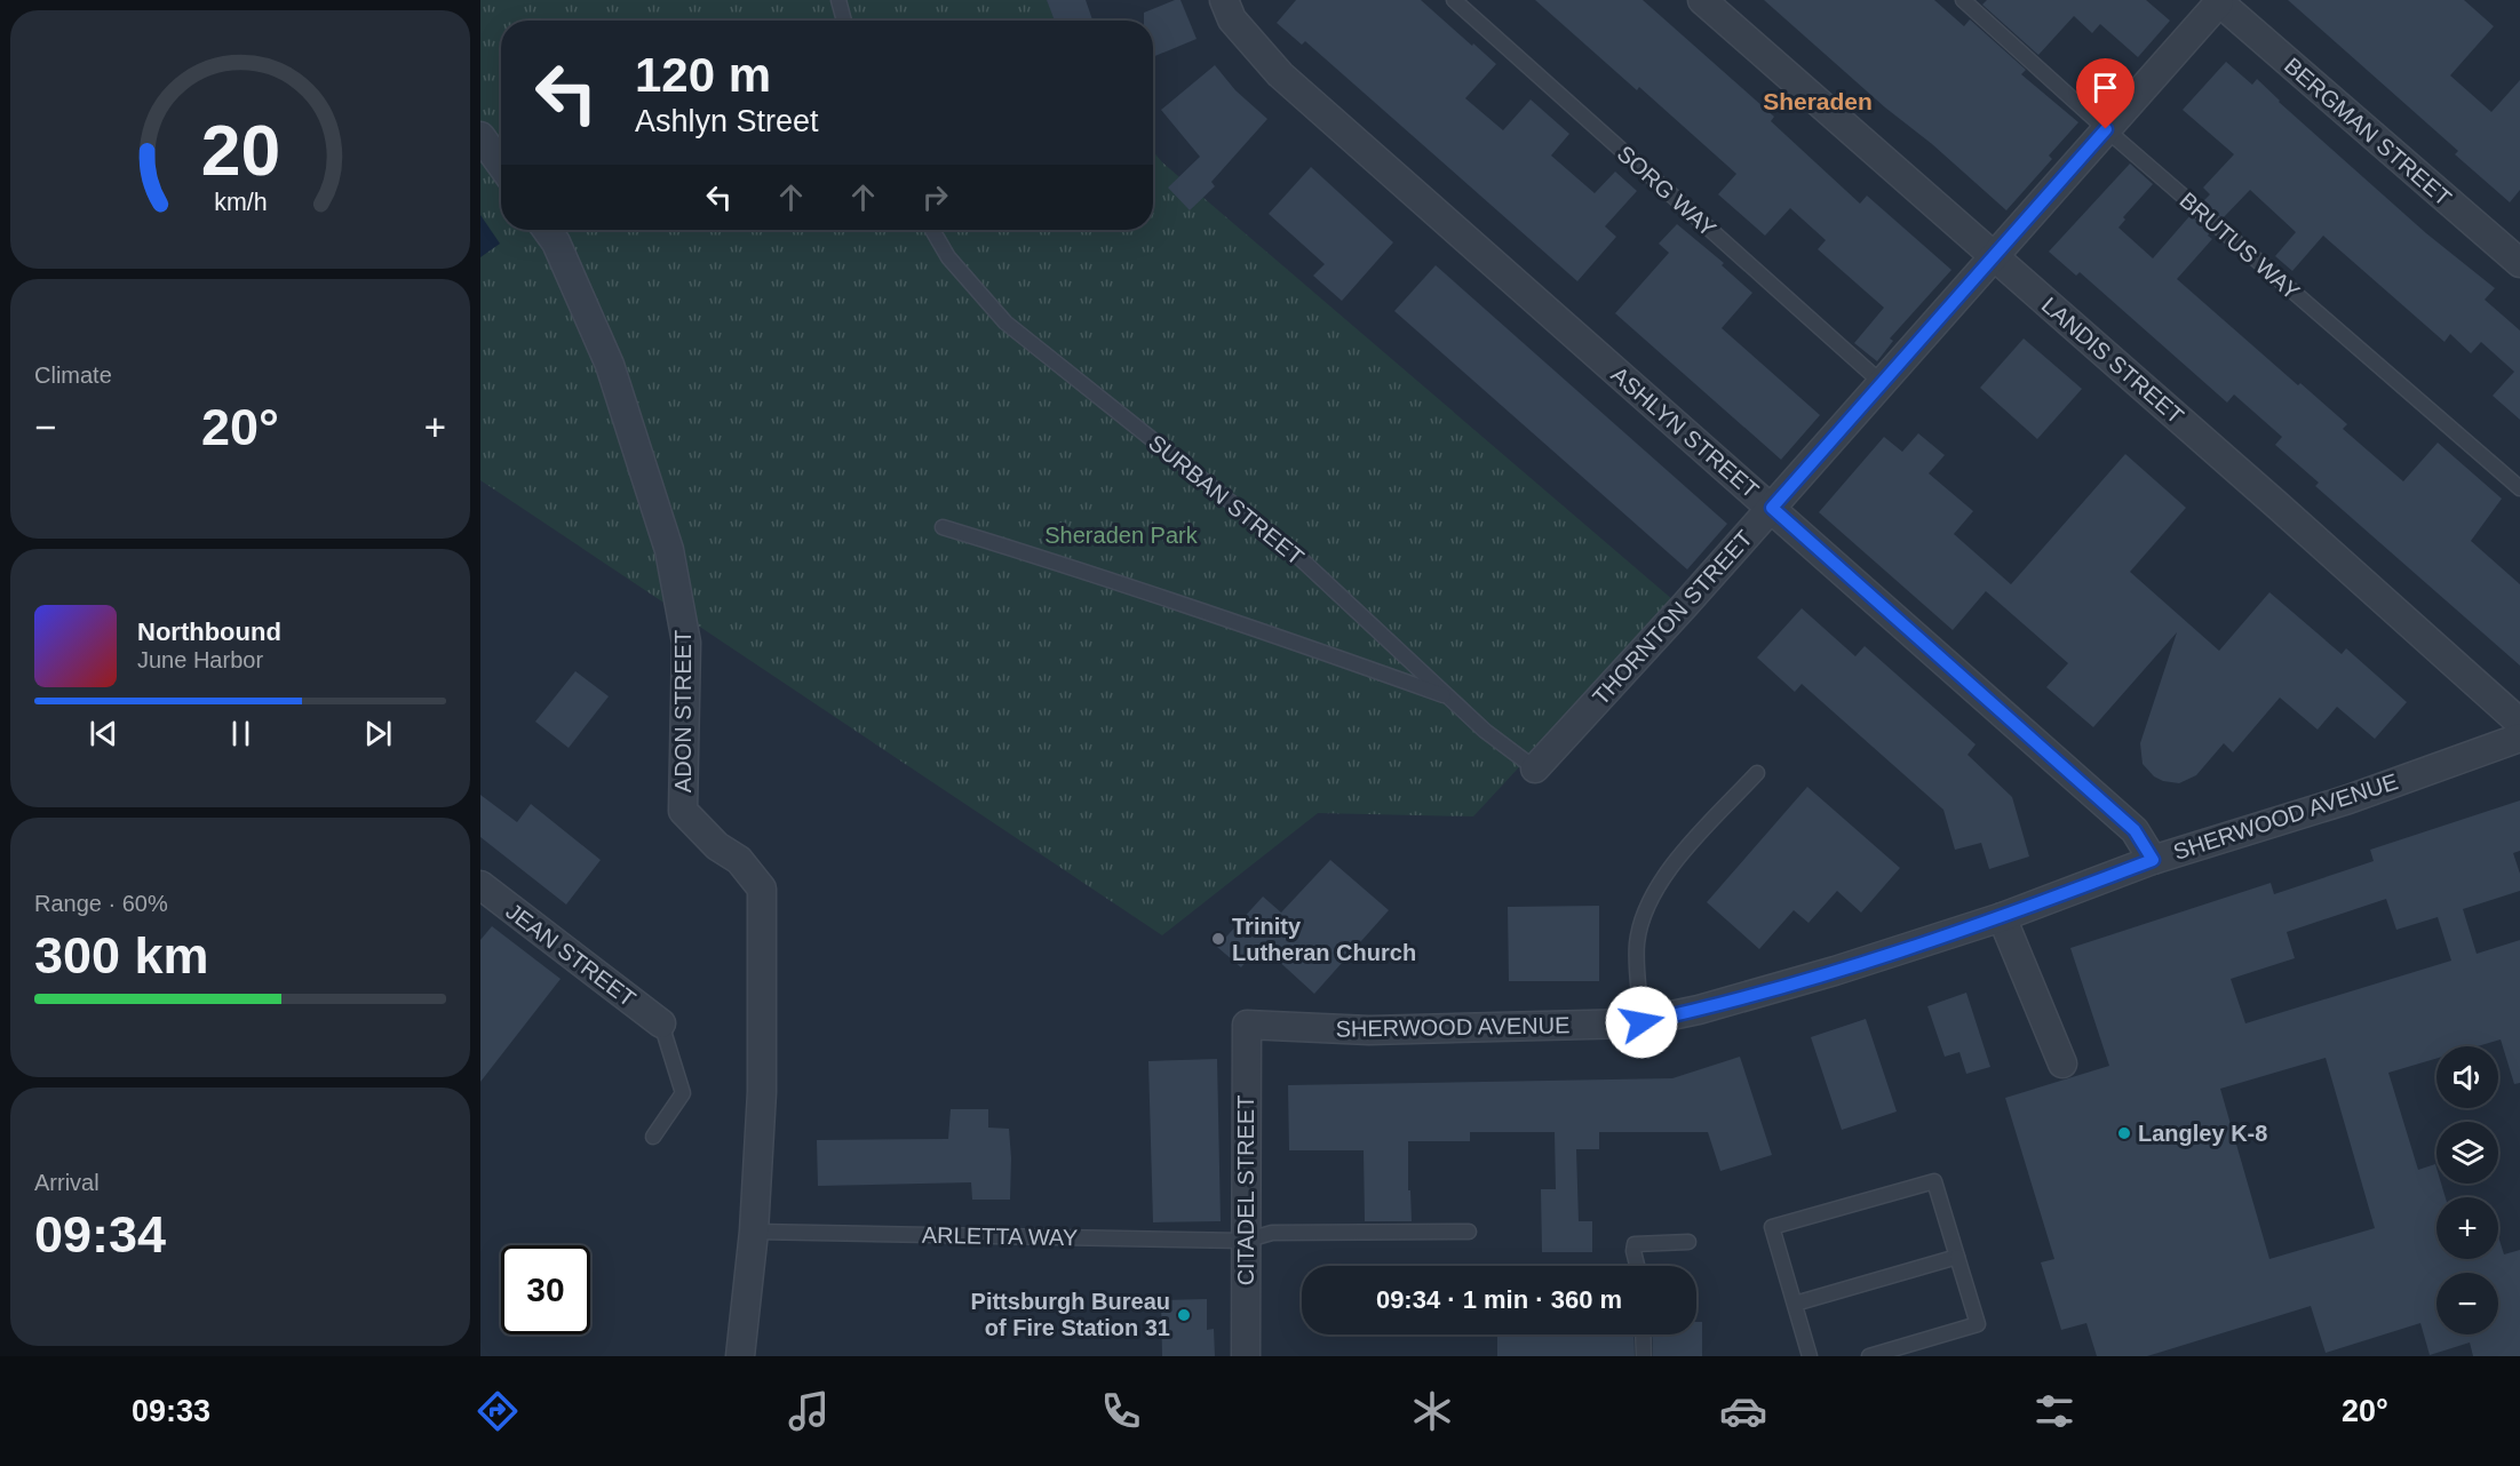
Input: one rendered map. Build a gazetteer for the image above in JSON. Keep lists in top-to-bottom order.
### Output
{
  "streets": {
    "street": [
      "BERGMAN STREET",
      "LANDIS STREET",
      "ASHLYN STREET",
      "THORNTON STREET",
      "ADON STREET",
      "SHERWOOD AVENUE",
      "JEAN STREET",
      "CITADEL STREET"
    ],
    "lane": [
      "SORG WAY",
      "BRUTUS WAY",
      "SURBAN STREET",
      "ARLETTA WAY"
    ]
  },
  "crossings": [
    ["BERGMAN STREET", "THORNTON STREET"],
    ["SORG WAY", "THORNTON STREET"],
    ["BRUTUS WAY", "THORNTON STREET"],
    ["LANDIS STREET", "THORNTON STREET"],
    ["ASHLYN STREET", "THORNTON STREET"],
    ["ASHLYN STREET", "SHERWOOD AVENUE"],
    ["SURBAN STREET", "THORNTON STREET"],
    ["ADON STREET", "ARLETTA WAY"],
    ["SHERWOOD AVENUE", "CITADEL STREET"],
    ["CITADEL STREET", "ARLETTA WAY"]
  ],
  "districts": ["Sheraden"],
  "parks": ["Sheraden Park"],
  "places": ["Trinity Lutheran Church", "Langley K-8", "Pittsburgh Bureau of Fire Station 31"],
  "page": {
    "turn": ["120 m", "Ashlyn Street"],
    "tile": [
      "Climate",
      ["Range · 60%", "300 km"],
      ["Arrival", "09:34"]
    ],
    "heat": ["−", "20°", "+"],
    "song": ["Northbound", "June Harbor"],
    "map_buttons": ["+", "−"],
    "limit": "30",
    "trip": "09:34 · 1 min · 360 m",
    "tabs": ["09:33", "20°"],
    "gauge": ["20", "km/h"]
  }
}
